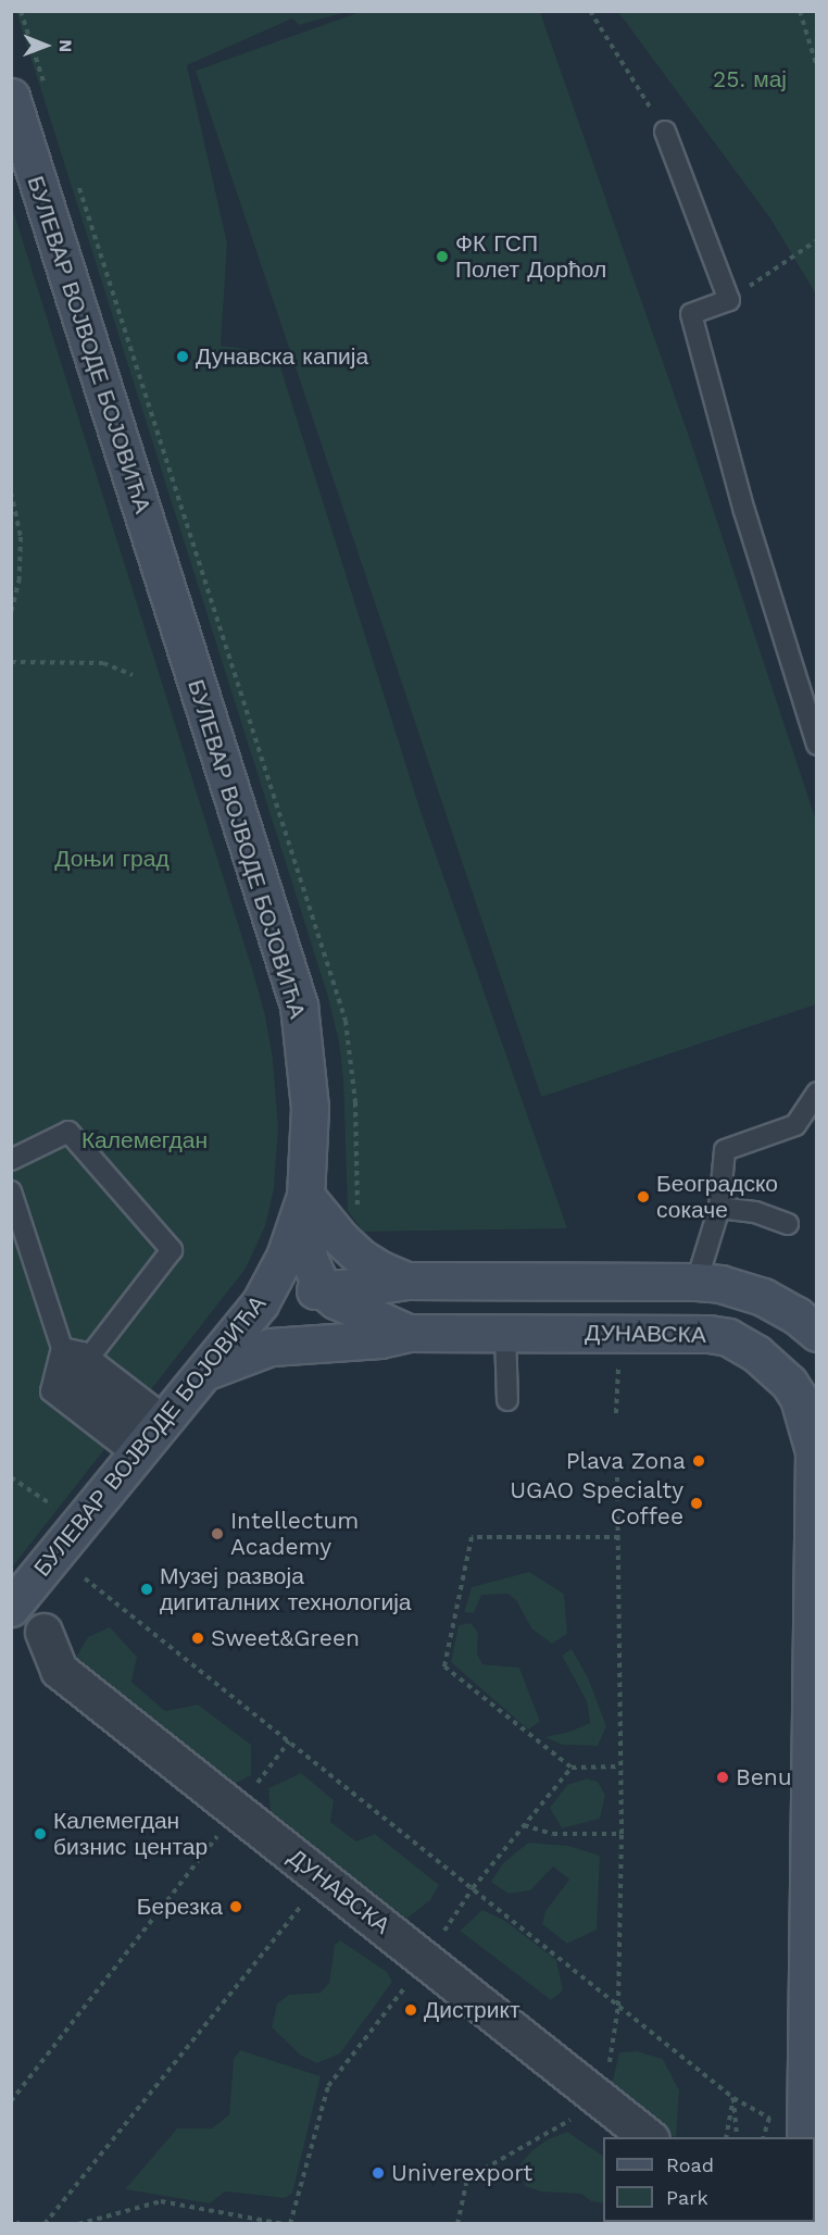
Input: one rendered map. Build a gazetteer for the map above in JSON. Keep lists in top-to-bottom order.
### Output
{
  "streets": {
    "main road": ["БУЛЕВАР ВОЈВОДЕ БОЈОВИЋА", "ДУНАВСКА"]
  },
  "parks": ["25. мај", "Доњи град", "Калемегдан"],
  "places": [
    "ФК ГСП Полет Дорћол",
    "Дунавска капија",
    "Београдско сокаче",
    "Plava Zona",
    "UGAO Specialty Coffee",
    "Intellectum Academy",
    "Музеј развоја дигиталних технологија",
    "Sweet&Green",
    "Benu",
    "Калемегдан бизнис центар",
    "Березка",
    "Дистрикт",
    "Univerexport"
  ],
  "legend": ["Road", "Park"],
  "north": "right"
}
